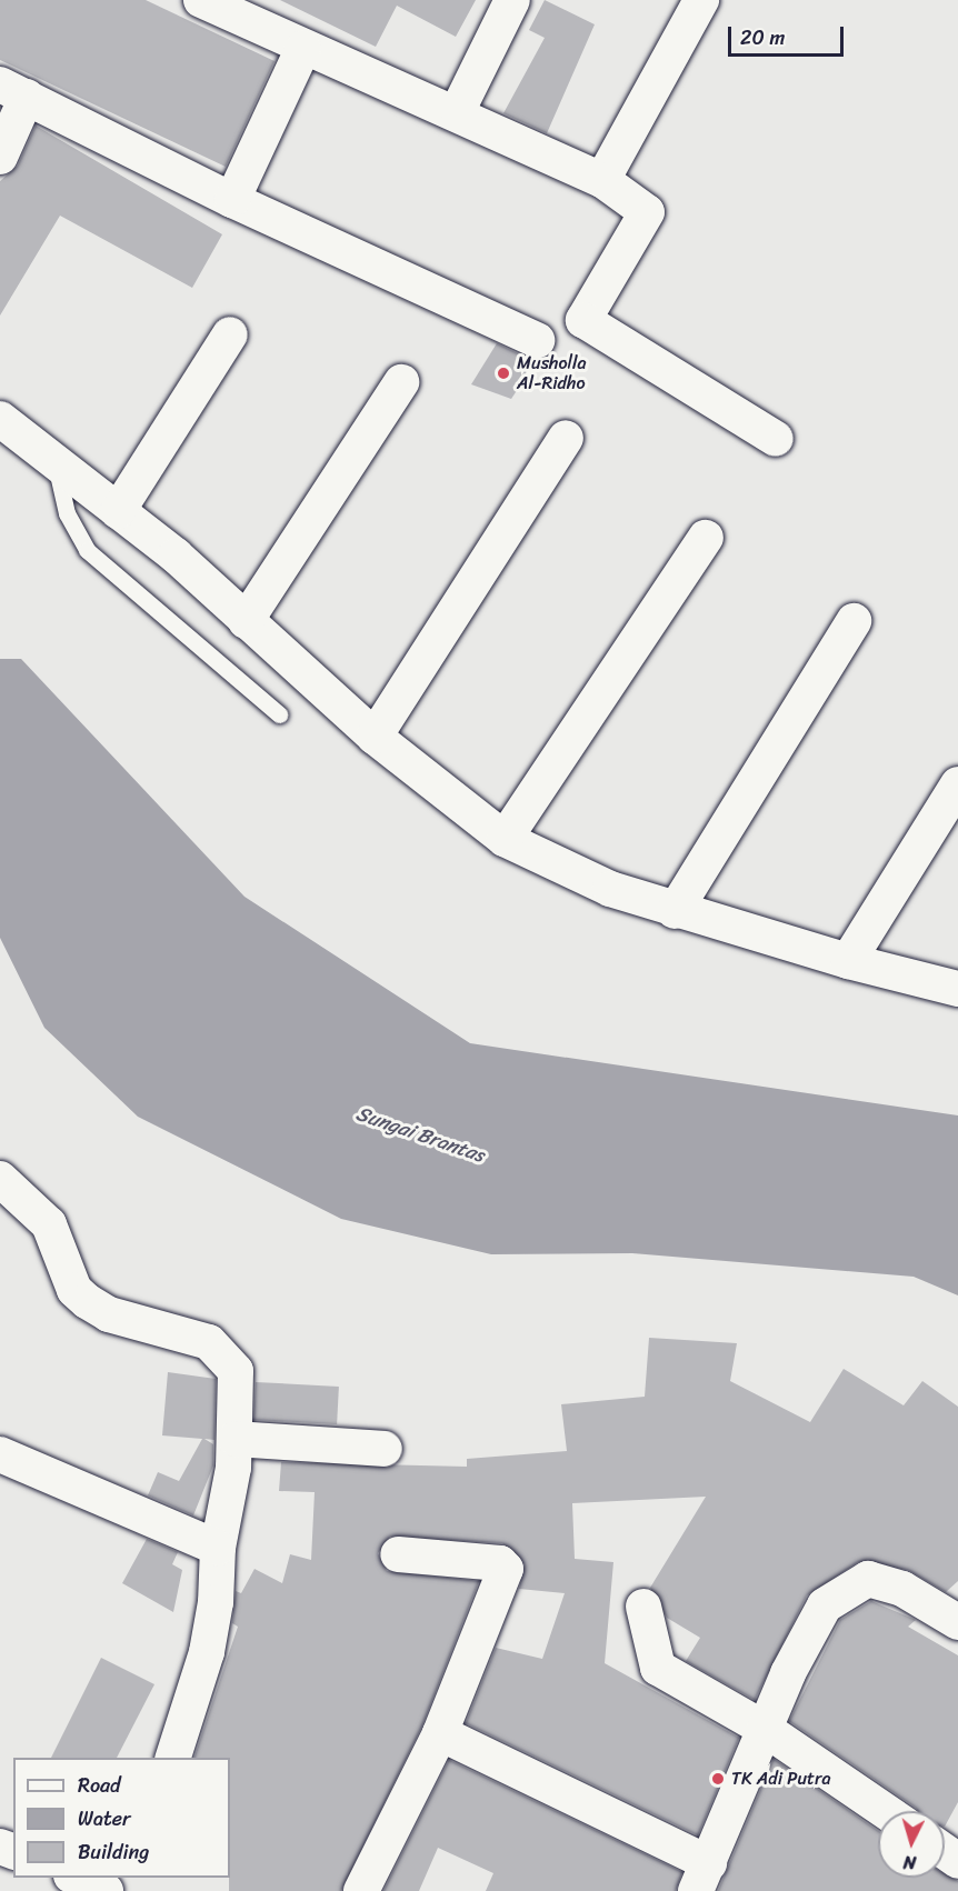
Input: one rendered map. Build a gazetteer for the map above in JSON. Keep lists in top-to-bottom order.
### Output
{
  "water": ["Sungai Brantas"],
  "places": ["Musholla Al-Ridho", "TK Adi Putra"],
  "legend": ["Road", "Water", "Building"],
  "scale_bar": "20 m",
  "north": "bottom"
}
